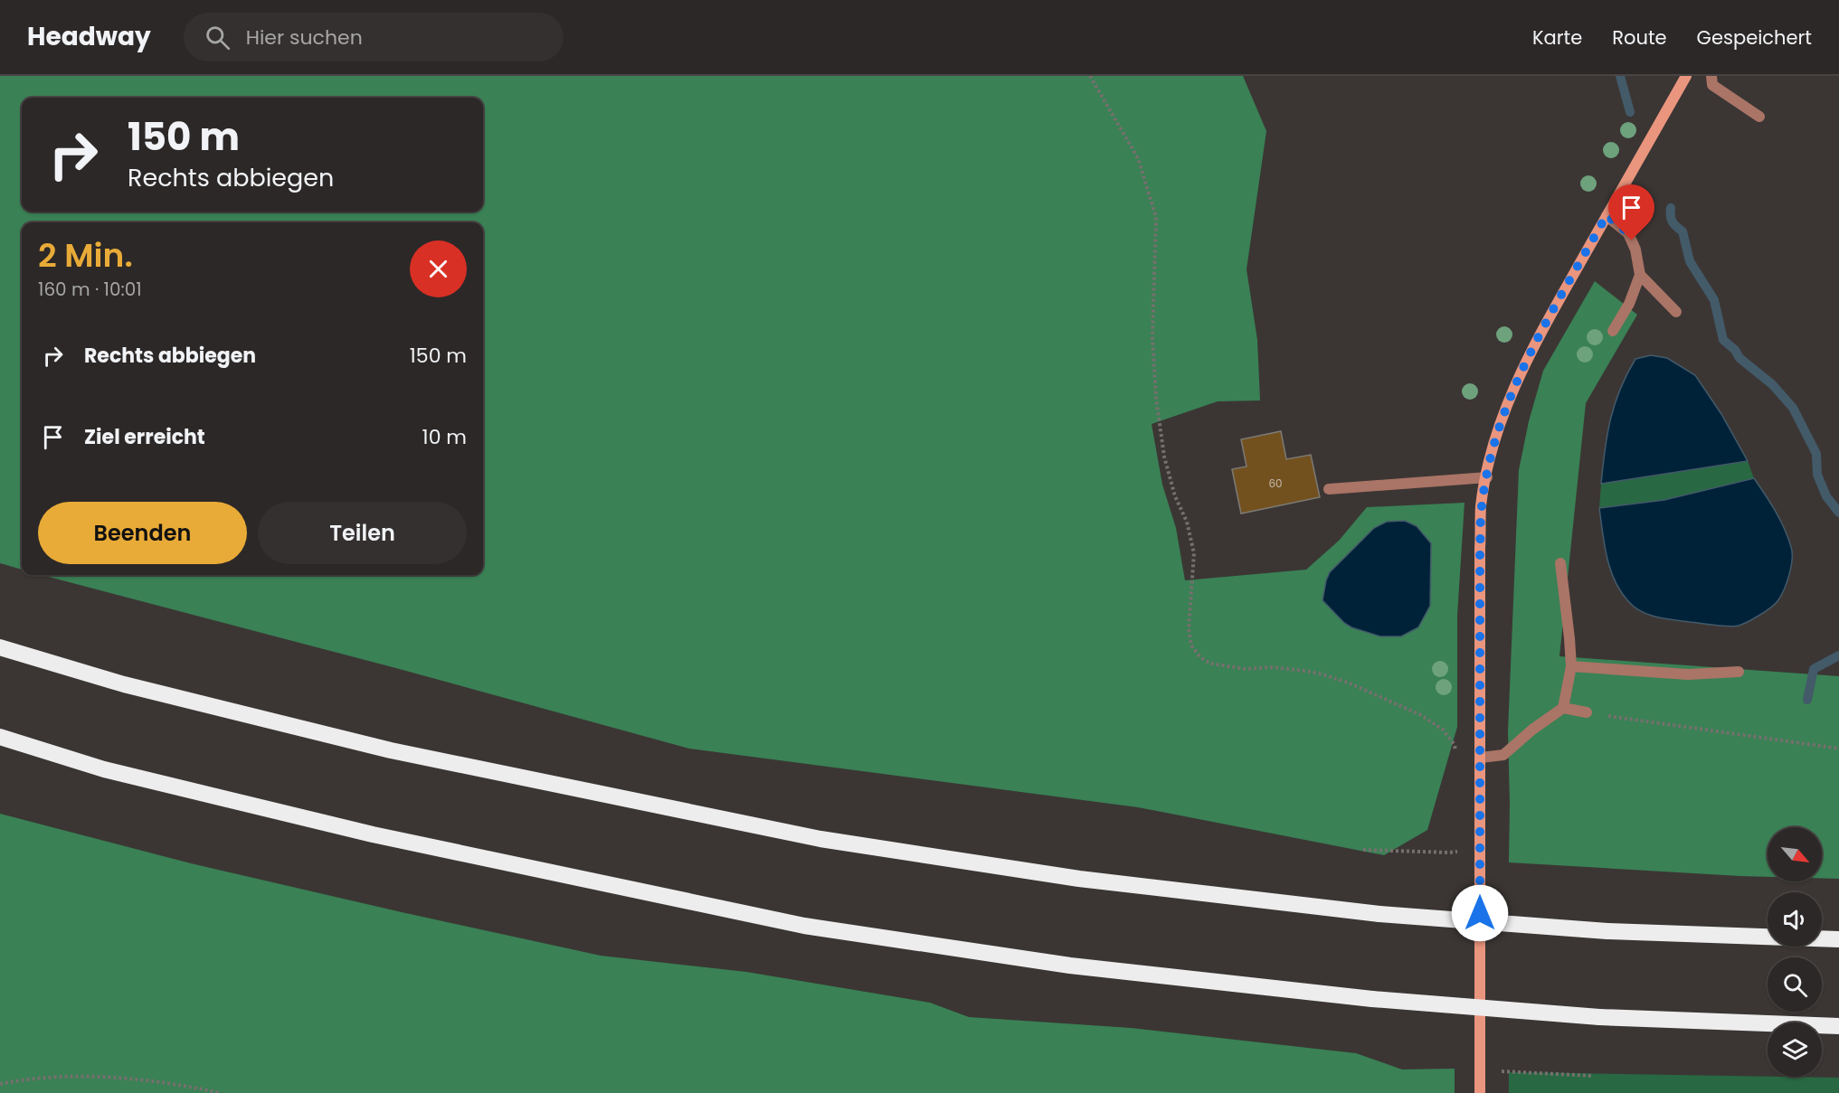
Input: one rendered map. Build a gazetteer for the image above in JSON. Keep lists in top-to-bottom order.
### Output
{
  "house_numbers": ["60"],
  "north": "bottom right",
  "page": {
    "header": "Headway",
    "search": "Hier suchen",
    "nav": ["Karte", "Route", "Gespeichert"],
    "turn": ["150 m", "Rechts abbiegen"],
    "heading": ["2 Min.", "160 m · 10:01"],
    "list": [
      {
        "name": "Rechts abbiegen",
        "value": "150 m"
      },
      {
        "name": "Ziel erreicht",
        "value": "10 m"
      }
    ],
    "buttons": ["Beenden", "Teilen"]
  }
}
